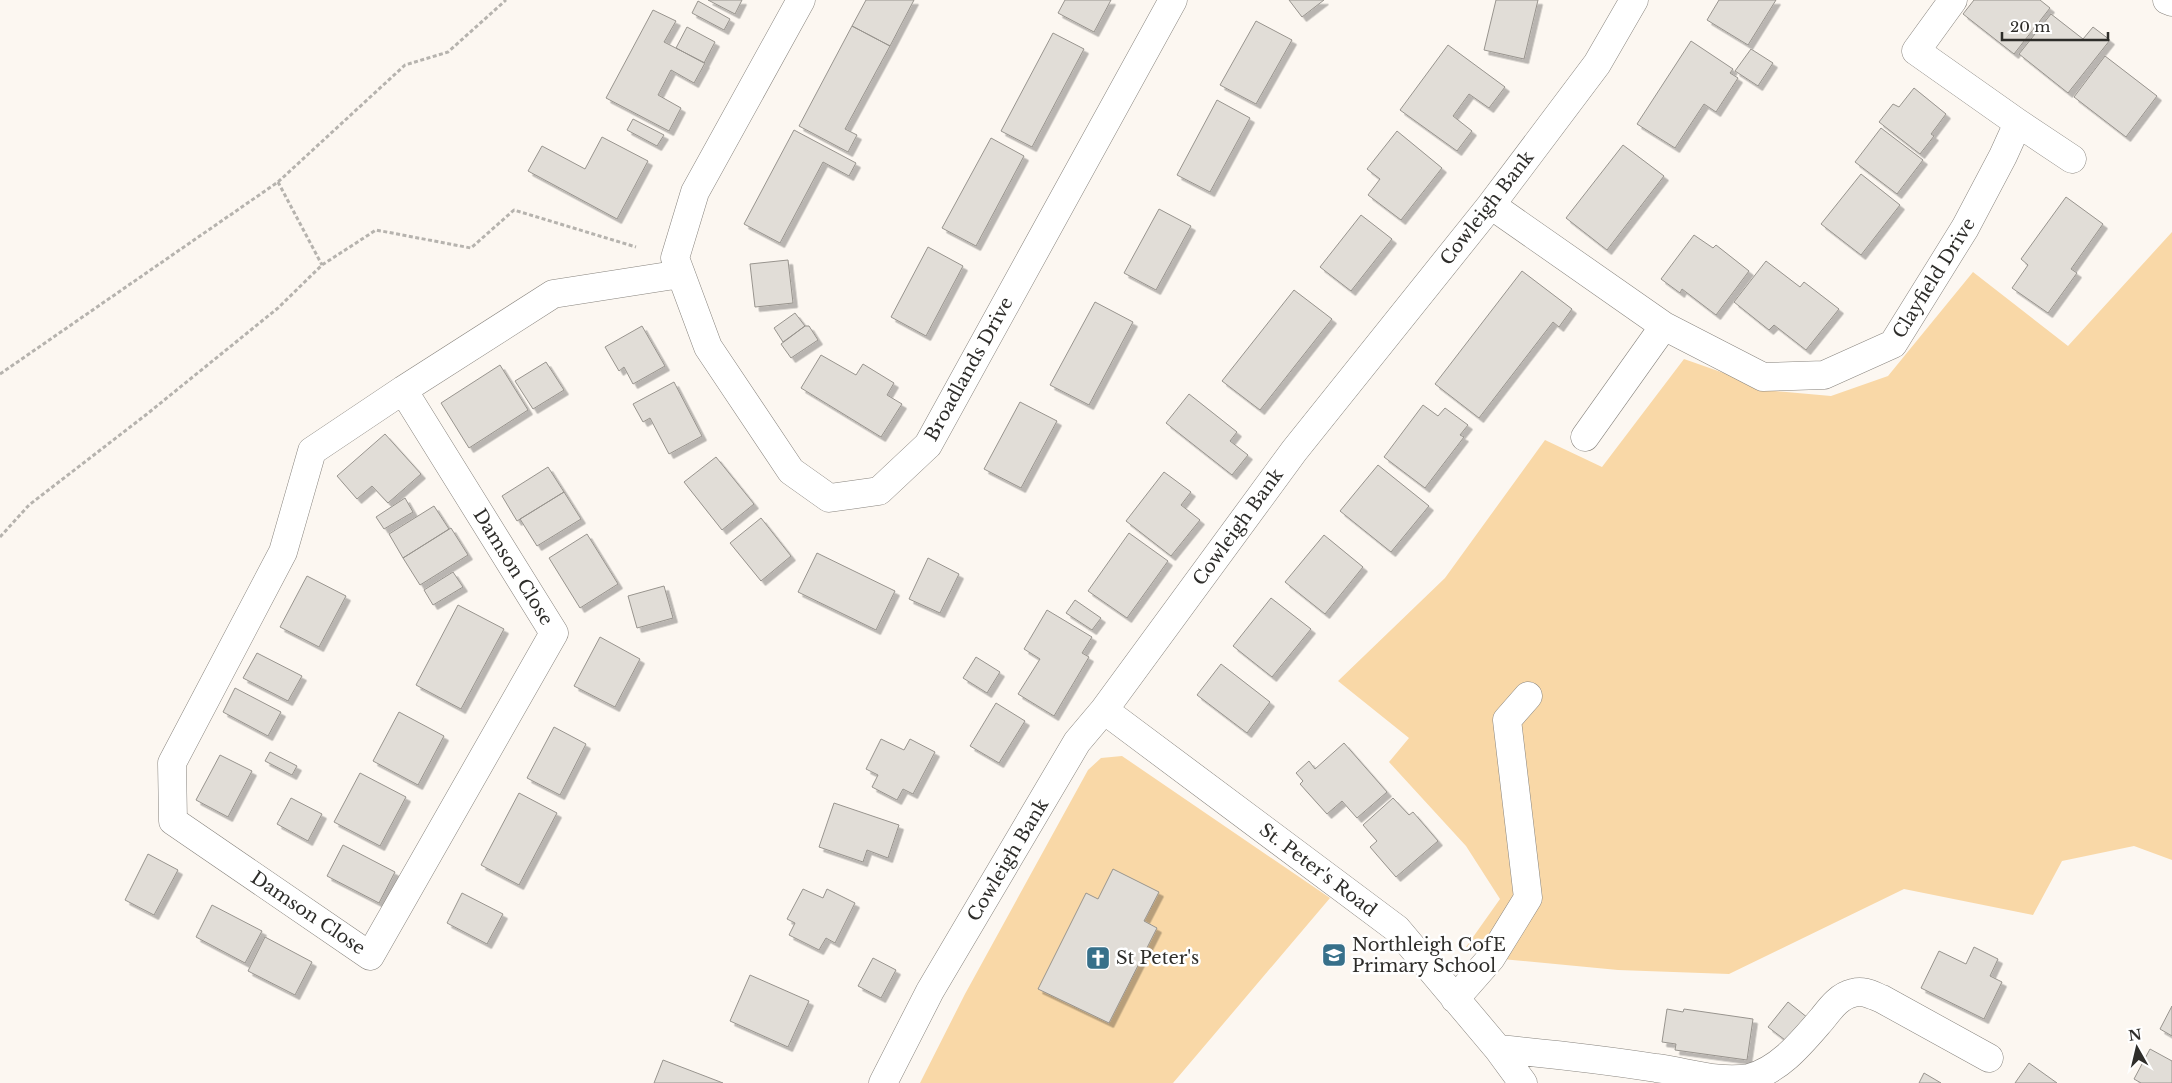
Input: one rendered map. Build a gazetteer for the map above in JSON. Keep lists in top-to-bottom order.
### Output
{
  "streets": {
    "street": [
      "Cowleigh Bank",
      "Clayfield Drive",
      "Broadlands Drive",
      "Damson Close",
      "St. Peter's Road"
    ]
  },
  "crossings": [
    ["Cowleigh Bank", "Clayfield Drive"],
    ["Cowleigh Bank", "St. Peter's Road"],
    ["Broadlands Drive", "Damson Close"]
  ],
  "places": {
    "school or university": ["Northleigh CofE Primary School"],
    "church": ["St Peter's"]
  },
  "scale_bar": "20 m",
  "north": "top"
}
